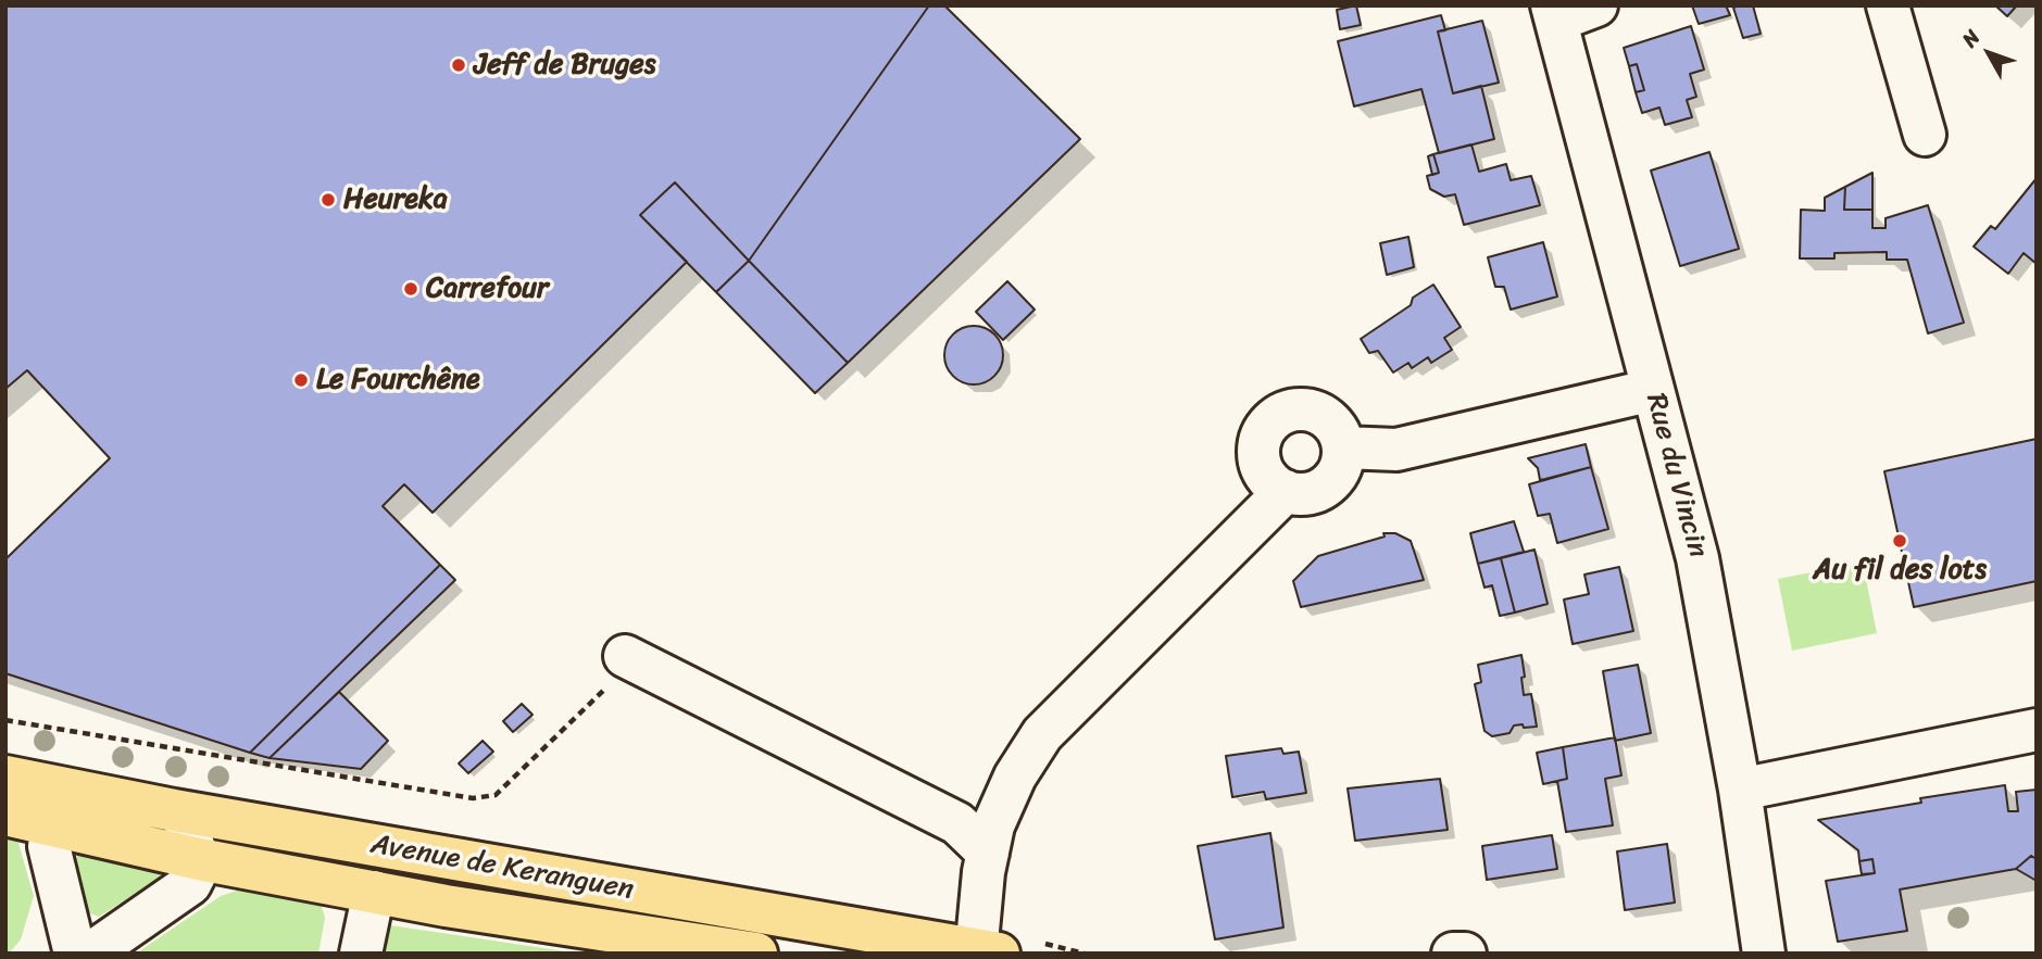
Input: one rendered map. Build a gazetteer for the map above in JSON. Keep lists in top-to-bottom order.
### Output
{
  "streets": {
    "main road": ["Avenue de Keranguen"],
    "street": ["Rue du Vincin"]
  },
  "places": [
    "Jeff de Bruges",
    "Heureka",
    "Carrefour",
    "Le Fourchêne",
    "Au fil des lots"
  ],
  "north": "top left"
}
